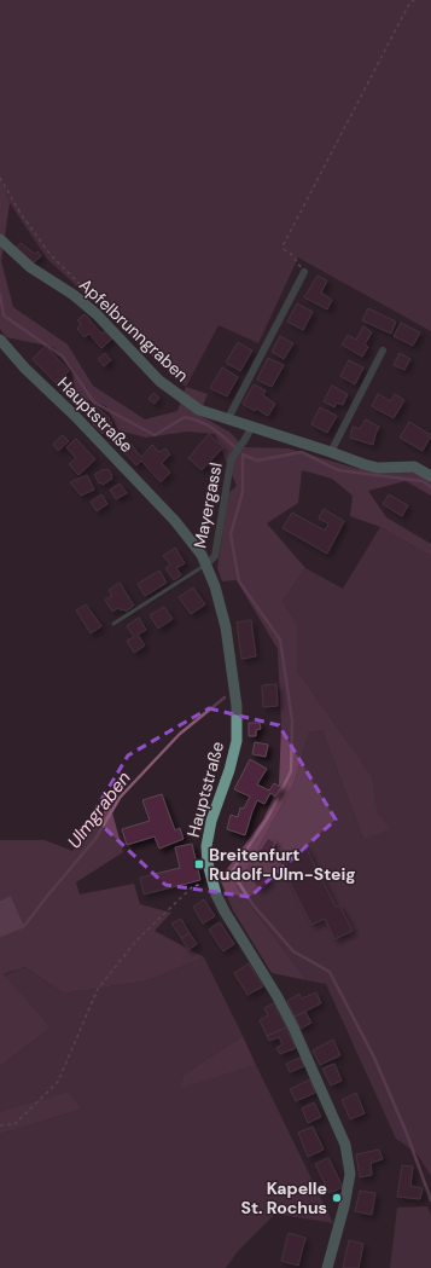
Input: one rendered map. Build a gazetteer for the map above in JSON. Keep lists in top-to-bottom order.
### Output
{
  "streets": {
    "main road": ["Apfelbrunngraben", "Hauptstraße"],
    "street": ["Mayergassl"]
  },
  "crossings": [
    ["Apfelbrunngraben", "Mayergassl"],
    ["Hauptstraße", "Mayergassl"]
  ],
  "water": ["Ulmgraben"],
  "places": {
    "transit": ["Breitenfurt Rudolf-Ulm-Steig"],
    "other": ["Kapelle St. Rochus"]
  }
}
